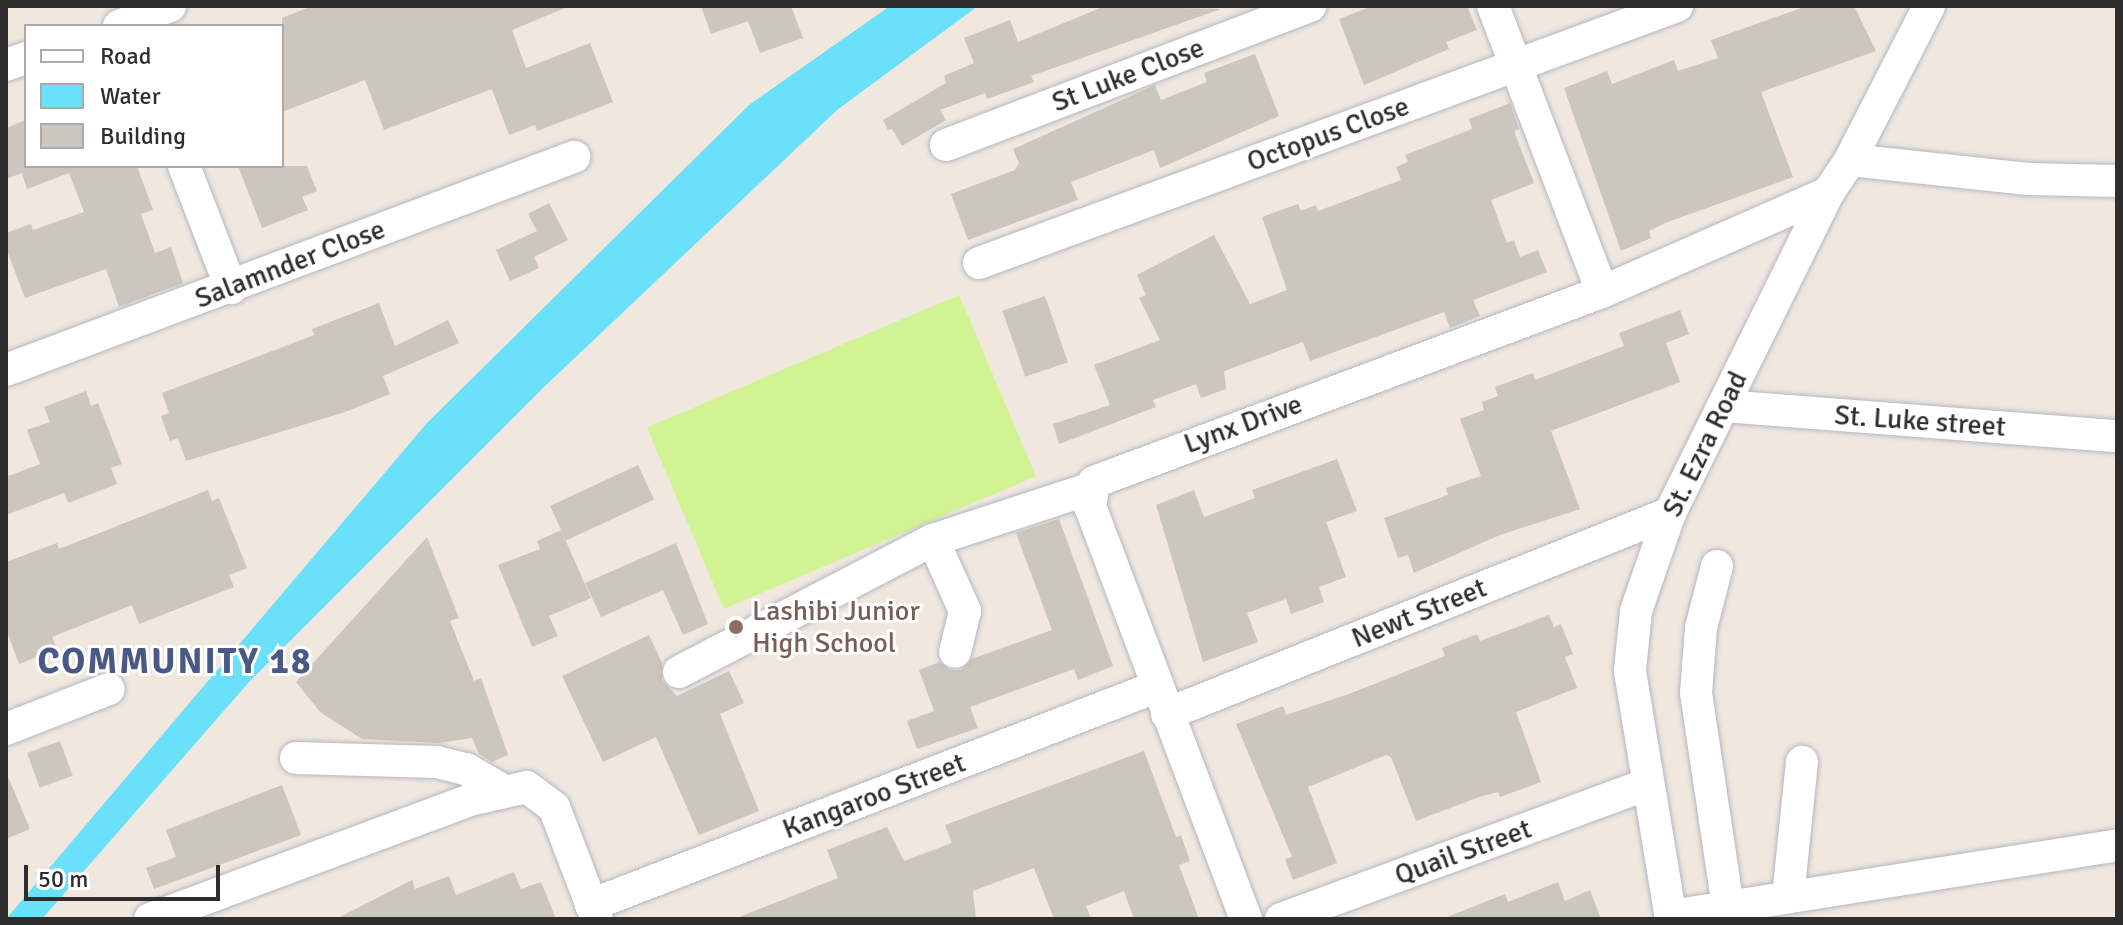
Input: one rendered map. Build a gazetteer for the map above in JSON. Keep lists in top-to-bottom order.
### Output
{
  "streets": {
    "street": [
      "St Luke Close",
      "Octopus Close",
      "Salamnder Close",
      "St. Luke street",
      "Lynx Drive",
      "St. Ezra Road",
      "Newt Street",
      "Kangaroo Street",
      "Quail Street"
    ]
  },
  "crossings": [
    ["St. Luke street", "St. Ezra Road"],
    ["Lynx Drive", "St. Ezra Road"],
    ["St. Ezra Road", "Newt Street"],
    ["St. Ezra Road", "Quail Street"],
    ["Newt Street", "Kangaroo Street"]
  ],
  "districts": ["COMMUNITY 18"],
  "places": ["Lashibi Junior High School"],
  "legend": ["Road", "Water", "Building"],
  "scale_bar": "50 m"
}
